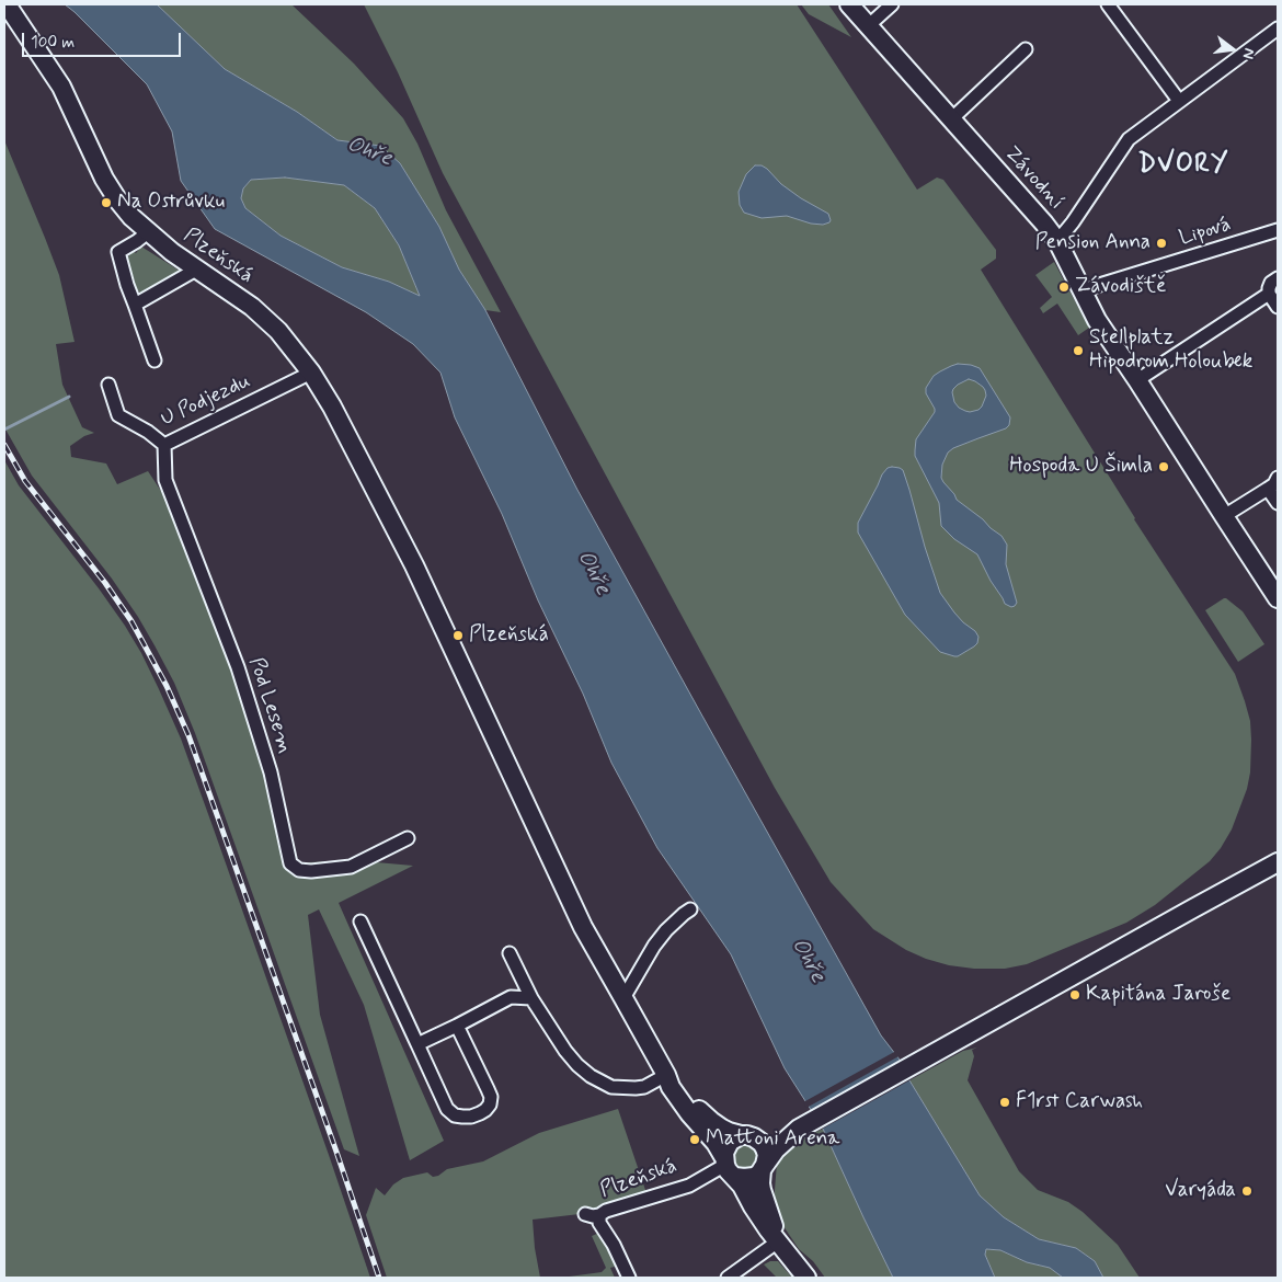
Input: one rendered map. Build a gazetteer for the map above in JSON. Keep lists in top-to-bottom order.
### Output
{
  "streets": {
    "street": [
      "Závodní",
      "Lipová",
      "Plzeňská",
      "U Podjezdu",
      "Pod Lesem"
    ]
  },
  "crossings": [
    ["Závodní", "Lipová"],
    ["Plzeňská", "U Podjezdu"],
    ["U Podjezdu", "Pod Lesem"]
  ],
  "districts": ["DVORY"],
  "water": ["Ohře"],
  "places": [
    "Na Ostrůvku",
    "Pension Anna",
    "Závodiště",
    "Stellplatz Hipodrom Holoubek",
    "Hospoda U Šimla",
    "Plzeňská",
    "Kapitána Jaroše",
    "F1rst Carwash",
    "Mattoni Arena",
    "Varyáda"
  ],
  "scale_bar": "100 m",
  "north": "right"
}
